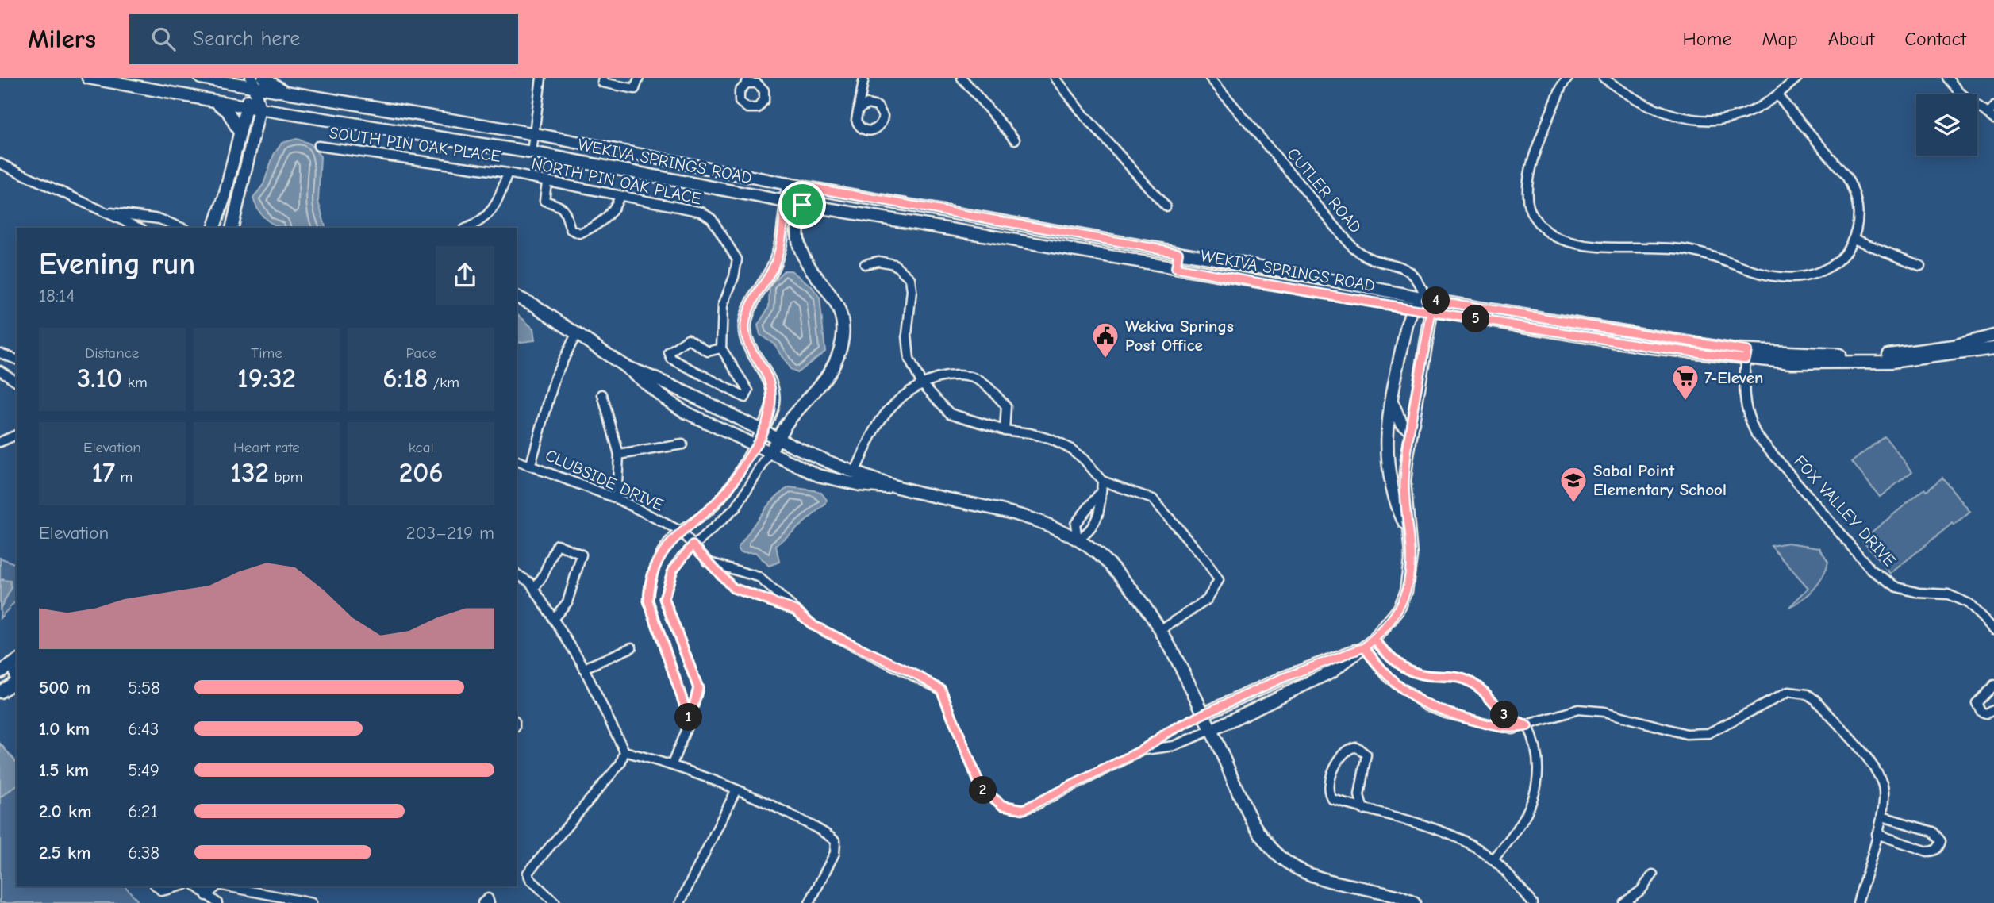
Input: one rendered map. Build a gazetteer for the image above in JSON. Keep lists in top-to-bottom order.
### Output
{
  "streets": {
    "main road": ["WEKIVA SPRINGS ROAD"],
    "street": [
      "SOUTH PIN OAK PLACE",
      "NORTH PIN OAK PLACE",
      "CUTLER ROAD",
      "CLUBSIDE DRIVE",
      "FOX VALLEY DRIVE"
    ]
  },
  "crossings": [
    ["SOUTH PIN OAK PLACE", "NORTH PIN OAK PLACE"],
    ["WEKIVA SPRINGS ROAD", "CUTLER ROAD"],
    ["WEKIVA SPRINGS ROAD", "FOX VALLEY DRIVE"]
  ],
  "places": {
    "public building": ["Wekiva Springs Post Office"],
    "supermarket": ["7-Eleven"],
    "school or university": ["Sabal Point Elementary School"]
  },
  "page": {
    "header": "Milers",
    "search": "Search here",
    "nav": [
      "Home",
      "Map",
      "About",
      "Contact"
    ],
    "heading": ["Evening run", "18:14"],
    "pins": [
      "4",
      "5",
      "3",
      "1",
      "2"
    ],
    "stats": [
      ["Distance", "3.10 km"],
      ["Time", "19:32"],
      ["Pace", "6:18 /km"],
      ["Elevation", "17 m"],
      ["Heart rate", "132 bpm"],
      ["kcal", "206"]
    ],
    "chart": ["Elevation", "203–219 m"],
    "list": [
      {
        "name": "500 m",
        "note": "5:58"
      },
      {
        "name": "1.0 km",
        "note": "6:43"
      },
      {
        "name": "1.5 km",
        "note": "5:49"
      },
      {
        "name": "2.0 km",
        "note": "6:21"
      },
      {
        "name": "2.5 km",
        "note": "6:38"
      }
    ]
  }
}
